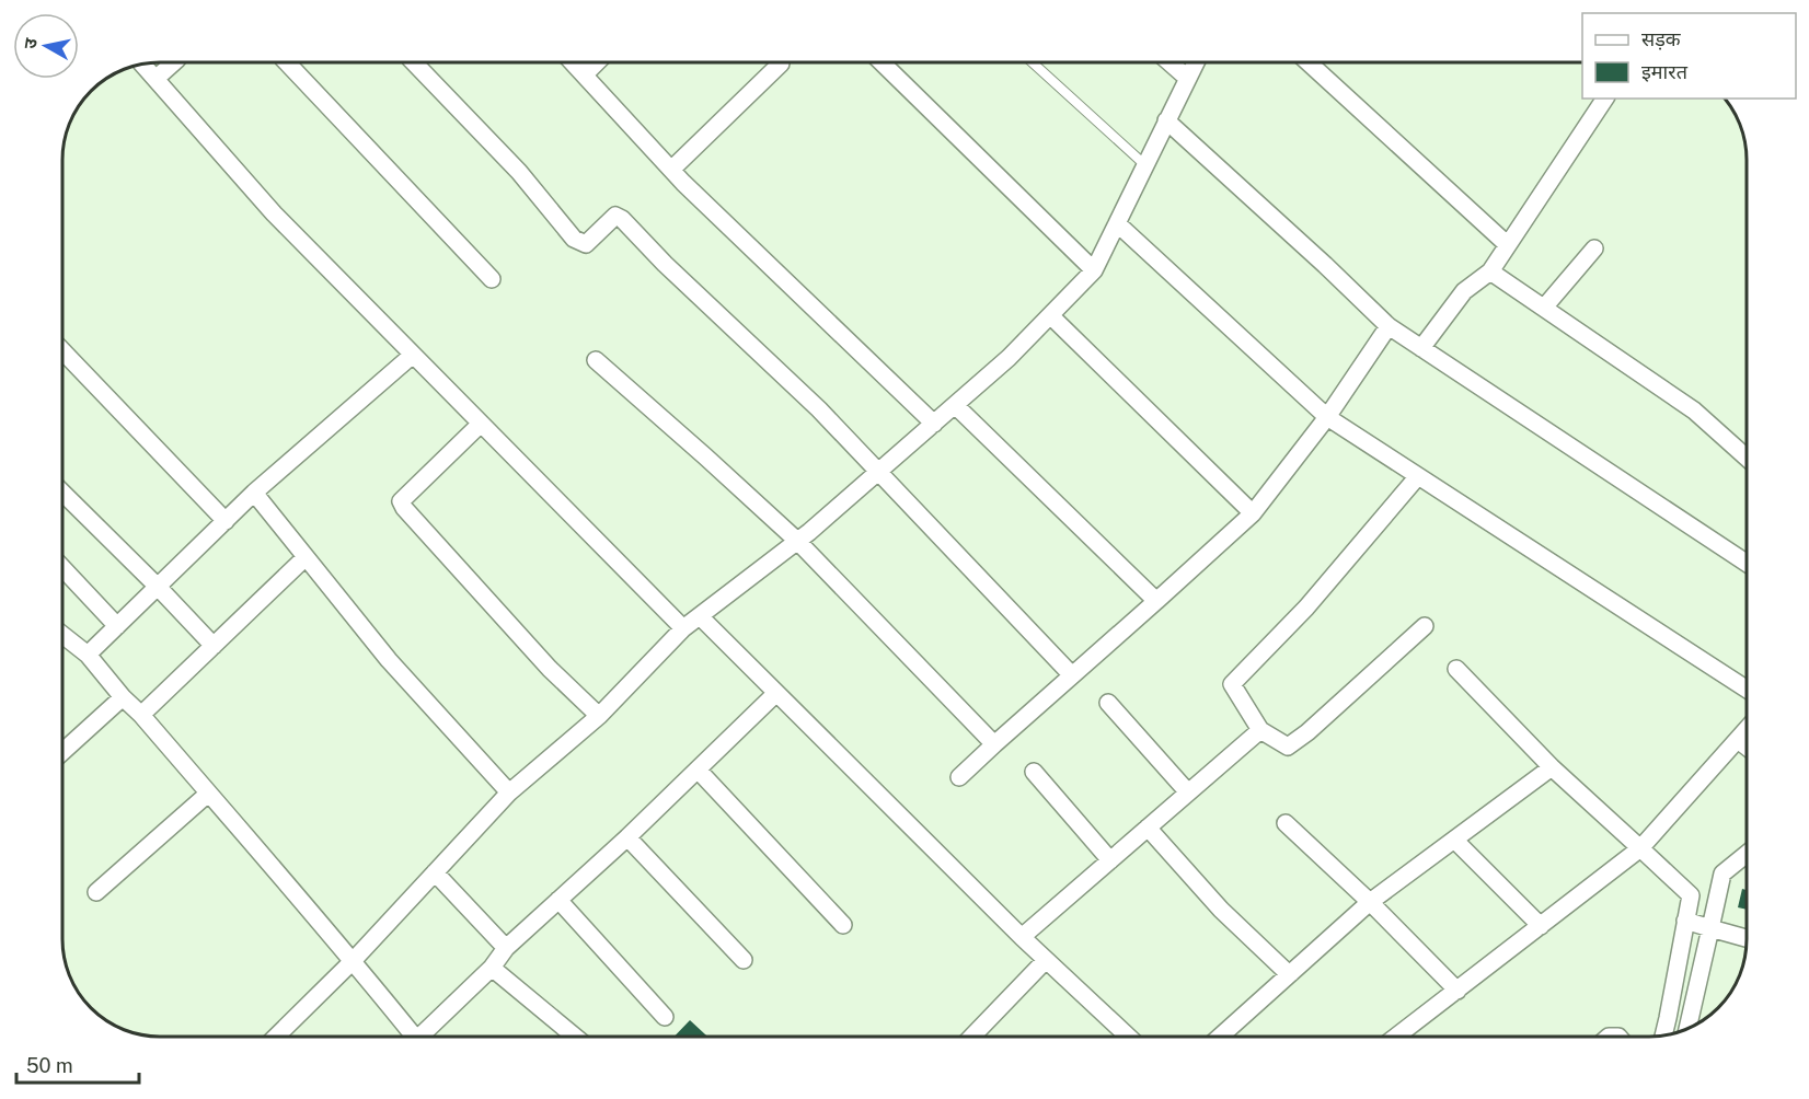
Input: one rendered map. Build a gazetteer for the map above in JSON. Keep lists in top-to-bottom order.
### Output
{
  "legend": ["सड़क", "इमारत"],
  "scale_bar": "50 m",
  "north": "left"
}
